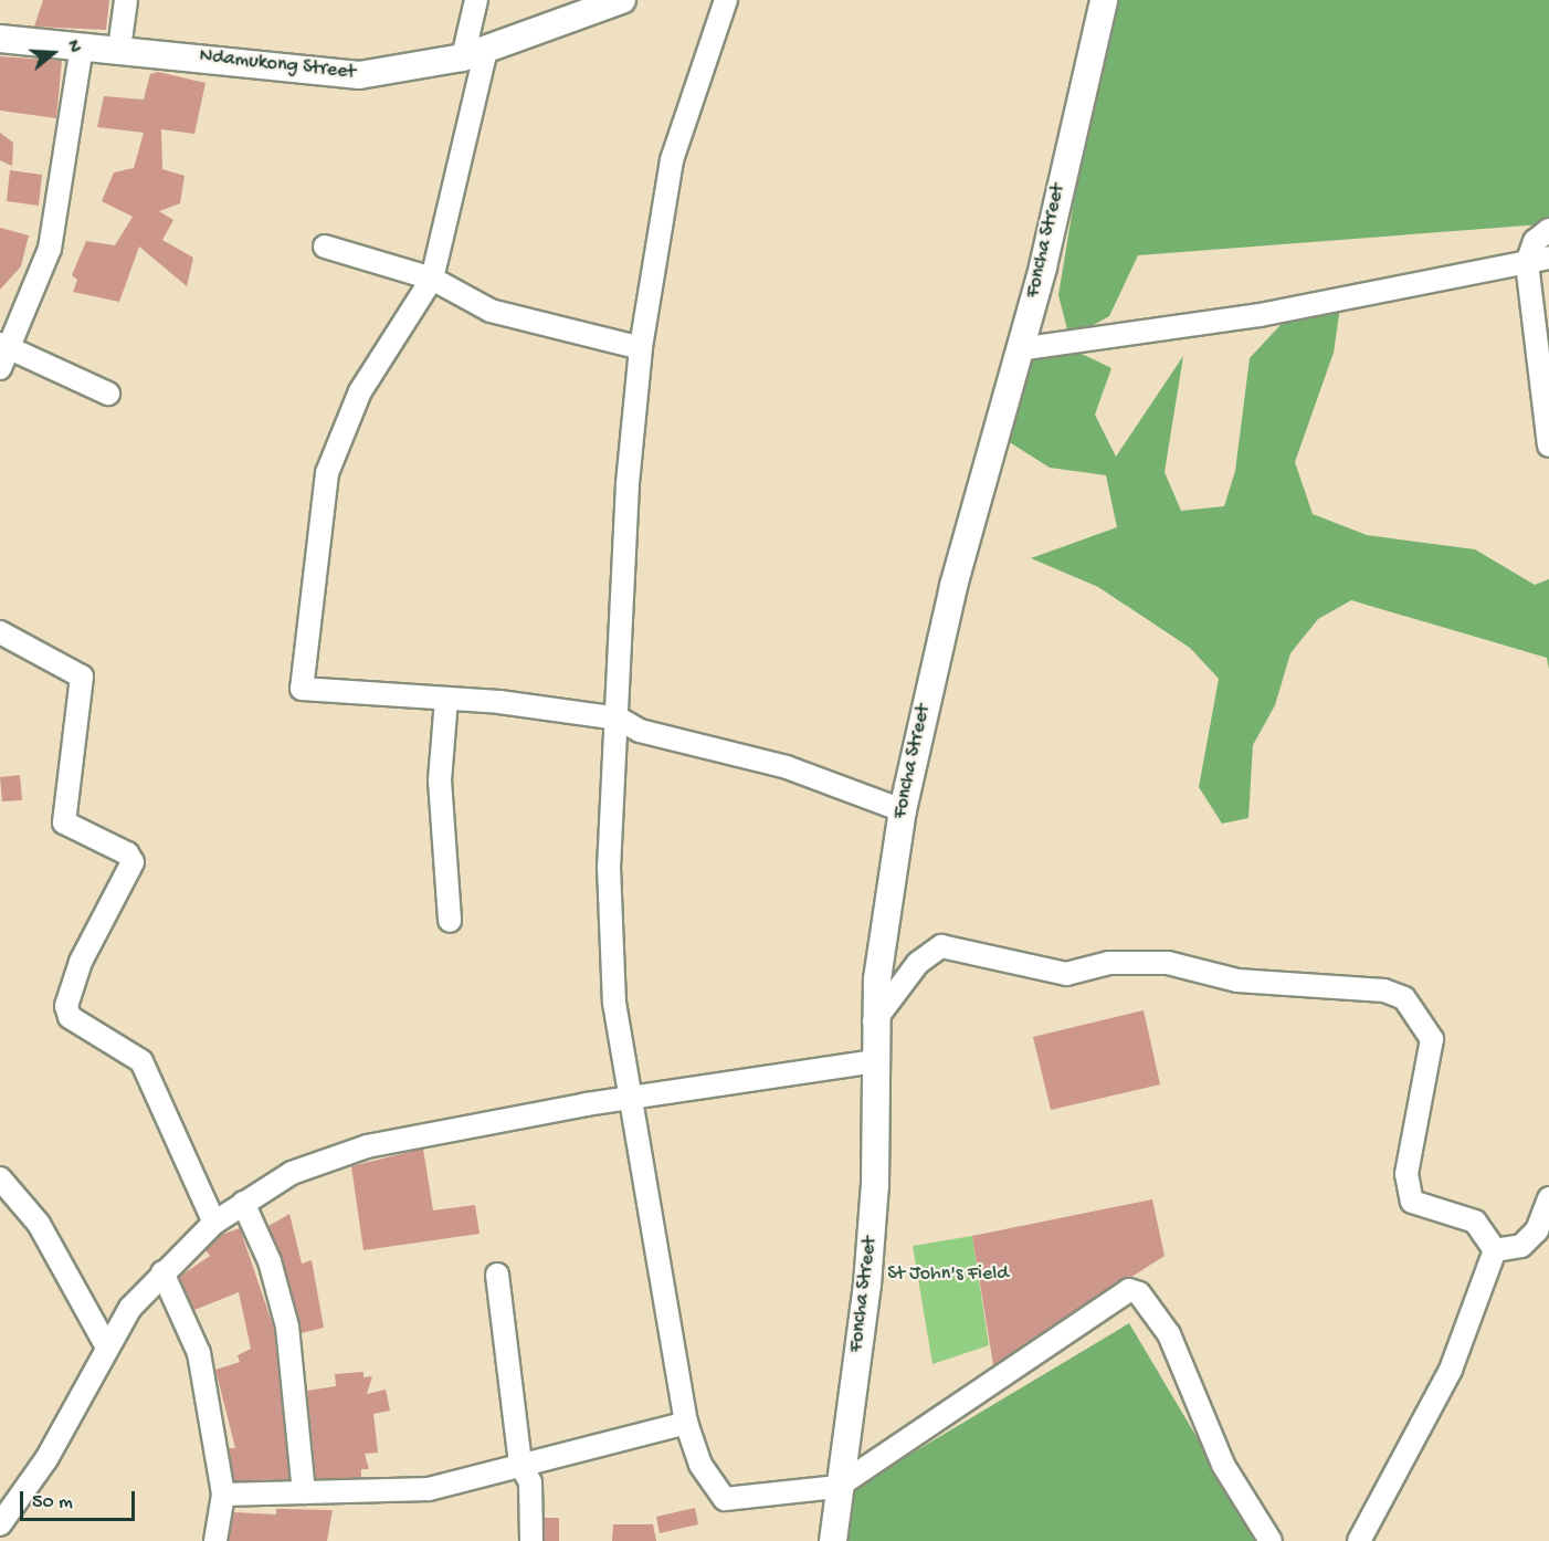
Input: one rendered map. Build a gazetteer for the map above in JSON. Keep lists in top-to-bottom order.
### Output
{
  "streets": {
    "main road": ["Ndamukong Street", "Foncha Street"]
  },
  "parks": ["St John's Field"],
  "scale_bar": "50 m",
  "north": "right"
}
